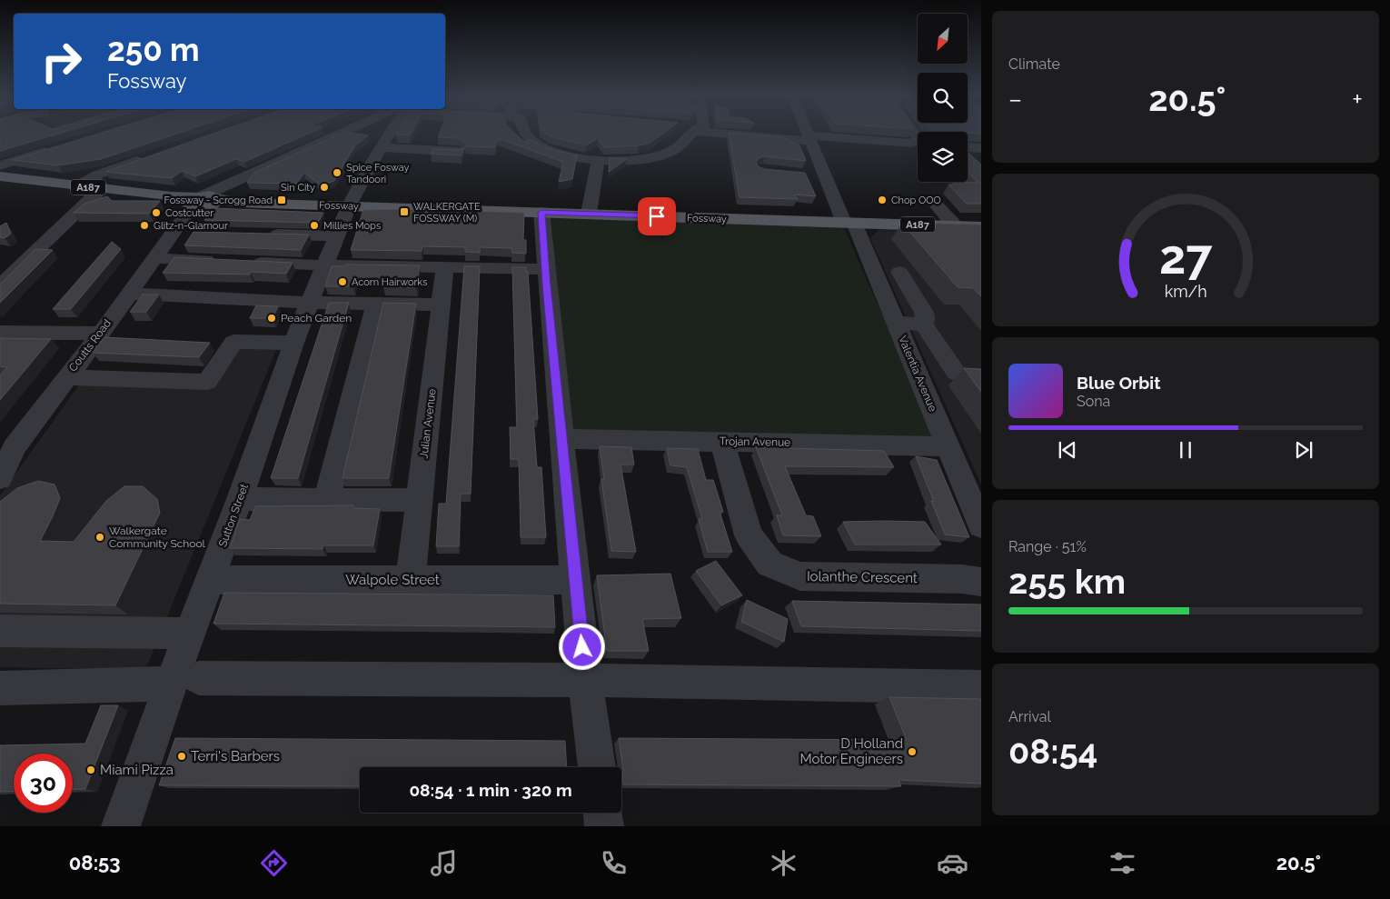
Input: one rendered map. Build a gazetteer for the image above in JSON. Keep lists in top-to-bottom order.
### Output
{
  "streets": {
    "main road": ["A187", "Fossway"],
    "street": [
      "Coutts Road",
      "Valentia Avenue",
      "Julian Avenue",
      "Trojan Avenue",
      "Sutton Street",
      "Iolanthe Crescent",
      "Walpole Street"
    ]
  },
  "crossings": [
    ["Fossway", "Coutts Road"],
    ["Fossway", "Valentia Avenue"],
    ["Fossway", "Sutton Street"],
    ["Valentia Avenue", "Trojan Avenue"],
    ["Julian Avenue", "Walpole Street"],
    ["Trojan Avenue", "Iolanthe Crescent"],
    ["Sutton Street", "Walpole Street"]
  ],
  "places": {
    "other": [
      "Spice Fosway Tandoori",
      "Sin City",
      "Chop OOO",
      "Costcutter",
      "Glitz-n-Glamour",
      "Millies Mops",
      "Acorn Hairworks",
      "Peach Garden",
      "Walkergate Community School",
      "D Holland Motor Engineers",
      "Terri's Barbers",
      "Miami Pizza"
    ],
    "transit": ["Fossway - Scrogg Road", "WALKERGATE FOSSWAY (M)"]
  },
  "north": "bottom left",
  "page": {
    "tile": [
      "Climate",
      ["Range · 51%", "255 km"],
      ["Arrival", "08:54"]
    ],
    "turn": ["250 m", "Fossway"],
    "heat": ["−", "20.5°", "+"],
    "song": ["Blue Orbit", "Sona"],
    "limit": "30",
    "trip": "08:54 · 1 min · 320 m",
    "tabs": ["08:53", "20.5°"],
    "gauge": ["27", "km/h"]
  }
}
